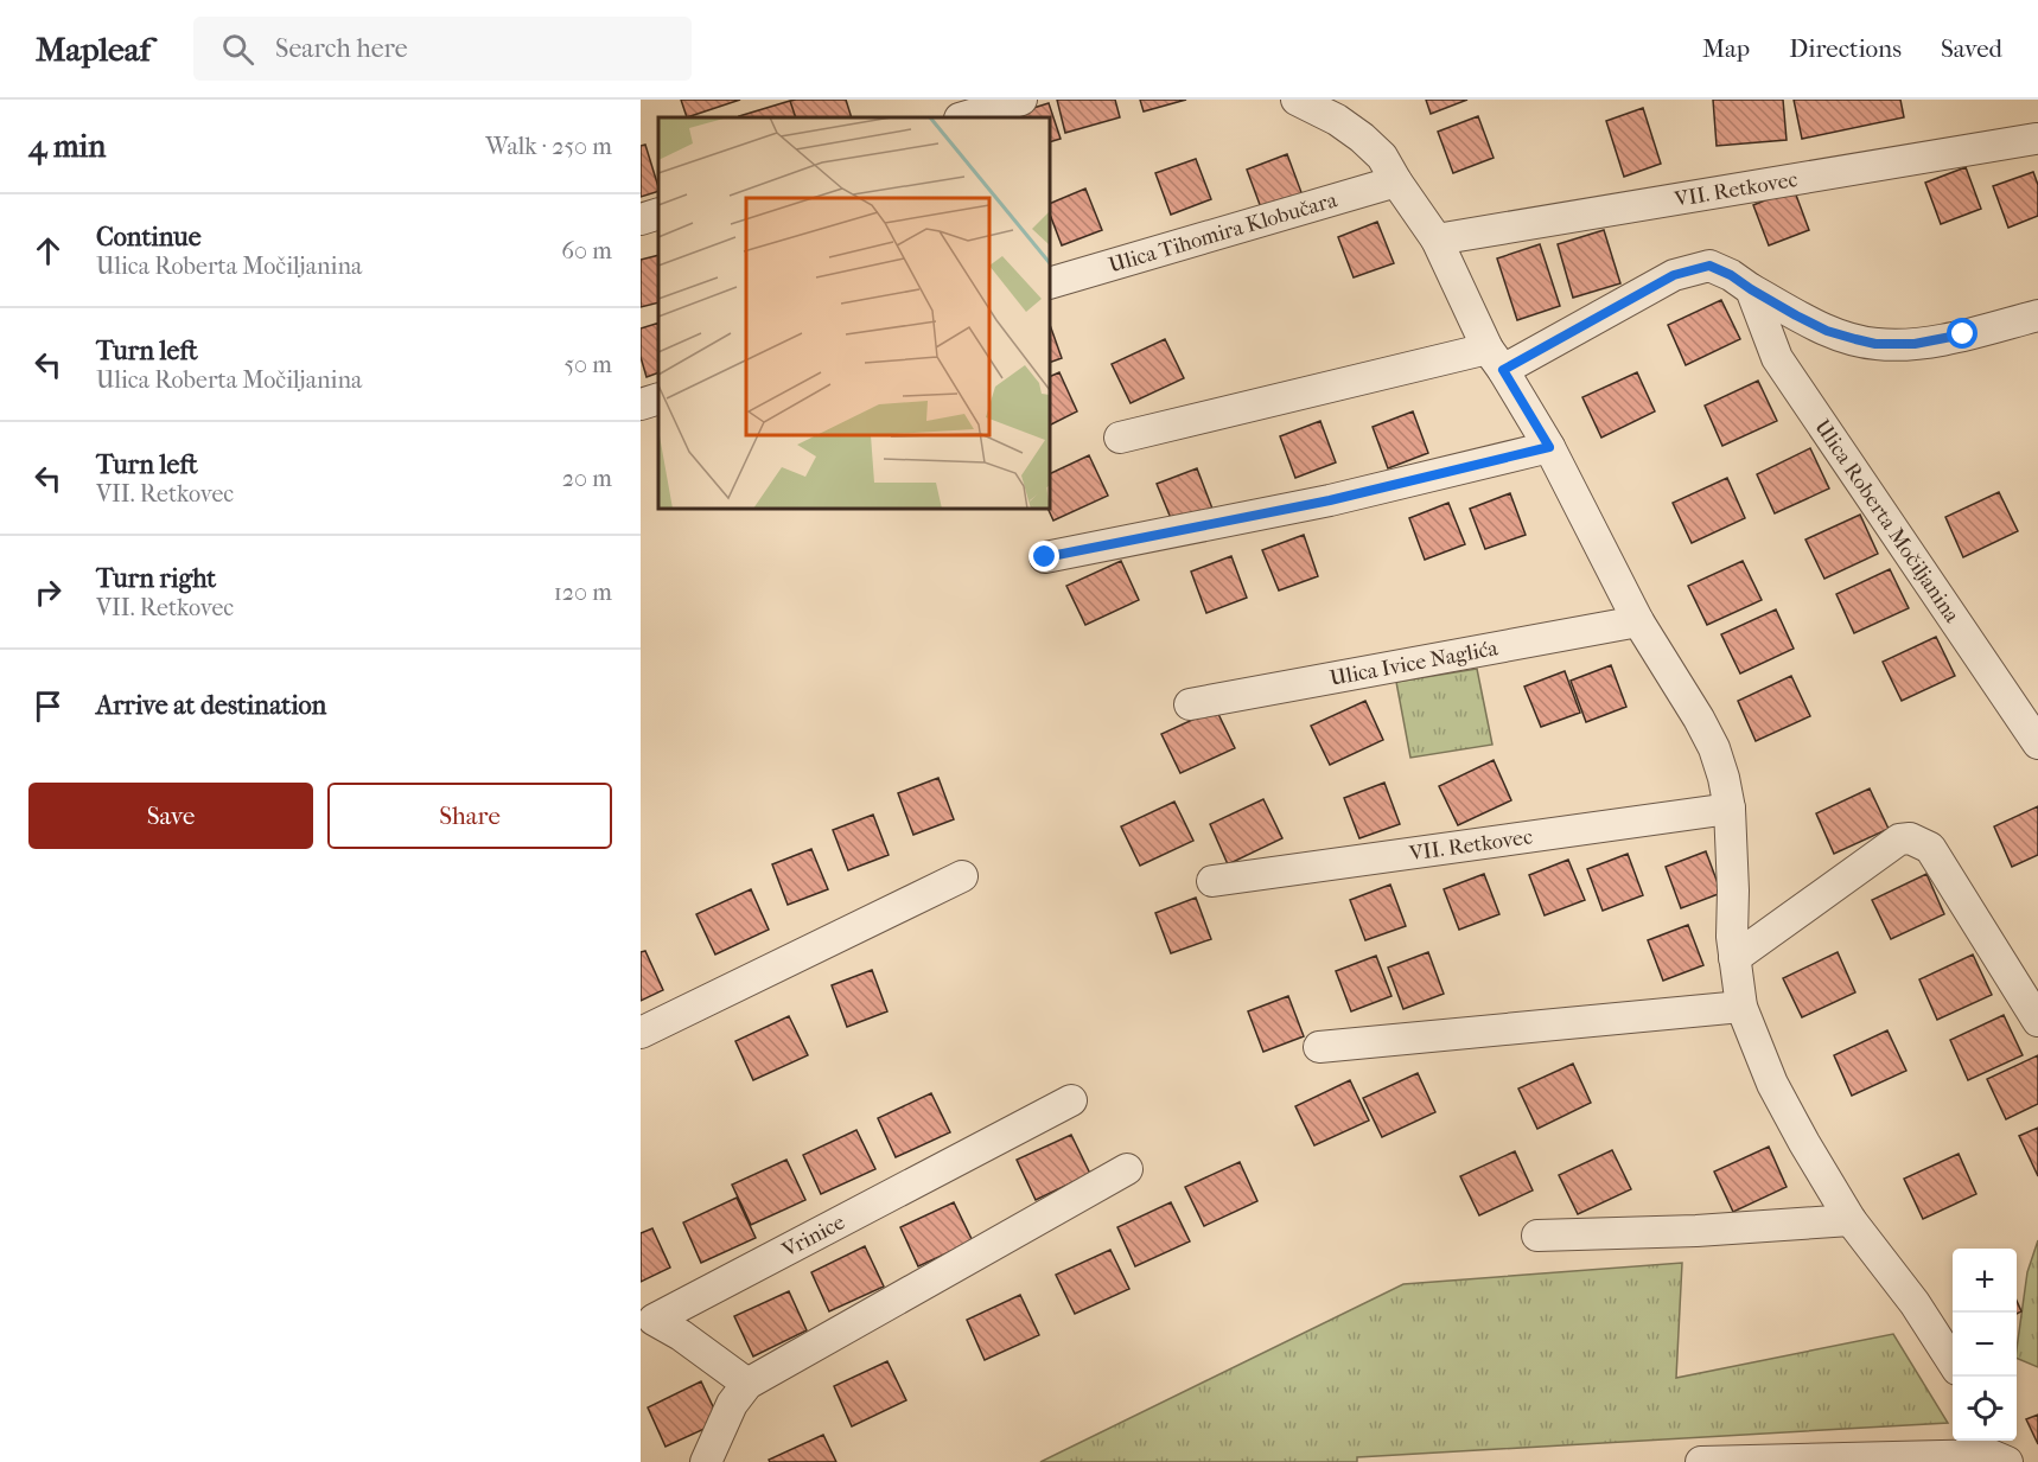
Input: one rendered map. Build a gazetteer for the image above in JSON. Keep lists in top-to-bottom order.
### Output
{
  "streets": {
    "street": [
      "VII. Retkovec",
      "Ulica Tihomira Klobučara",
      "Ulica Roberta Močiljanina",
      "Ulica Ivice Naglića",
      "Vrinice"
    ]
  },
  "page": {
    "header": "Mapleaf",
    "search": "Search here",
    "nav": ["Map", "Directions", "Saved"],
    "heading": ["4 min", "Walk · 250 m"],
    "list": [
      ["Continue", "Ulica Roberta Močiljanina", "60 m"],
      ["Turn left", "Ulica Roberta Močiljanina", "50 m"],
      ["Turn left", "VII. Retkovec", "20 m"],
      ["Turn right", "VII. Retkovec", "120 m"],
      "Arrive at destination"
    ],
    "buttons": ["Save", "Share"],
    "map_buttons": ["+", "−"]
  }
}
